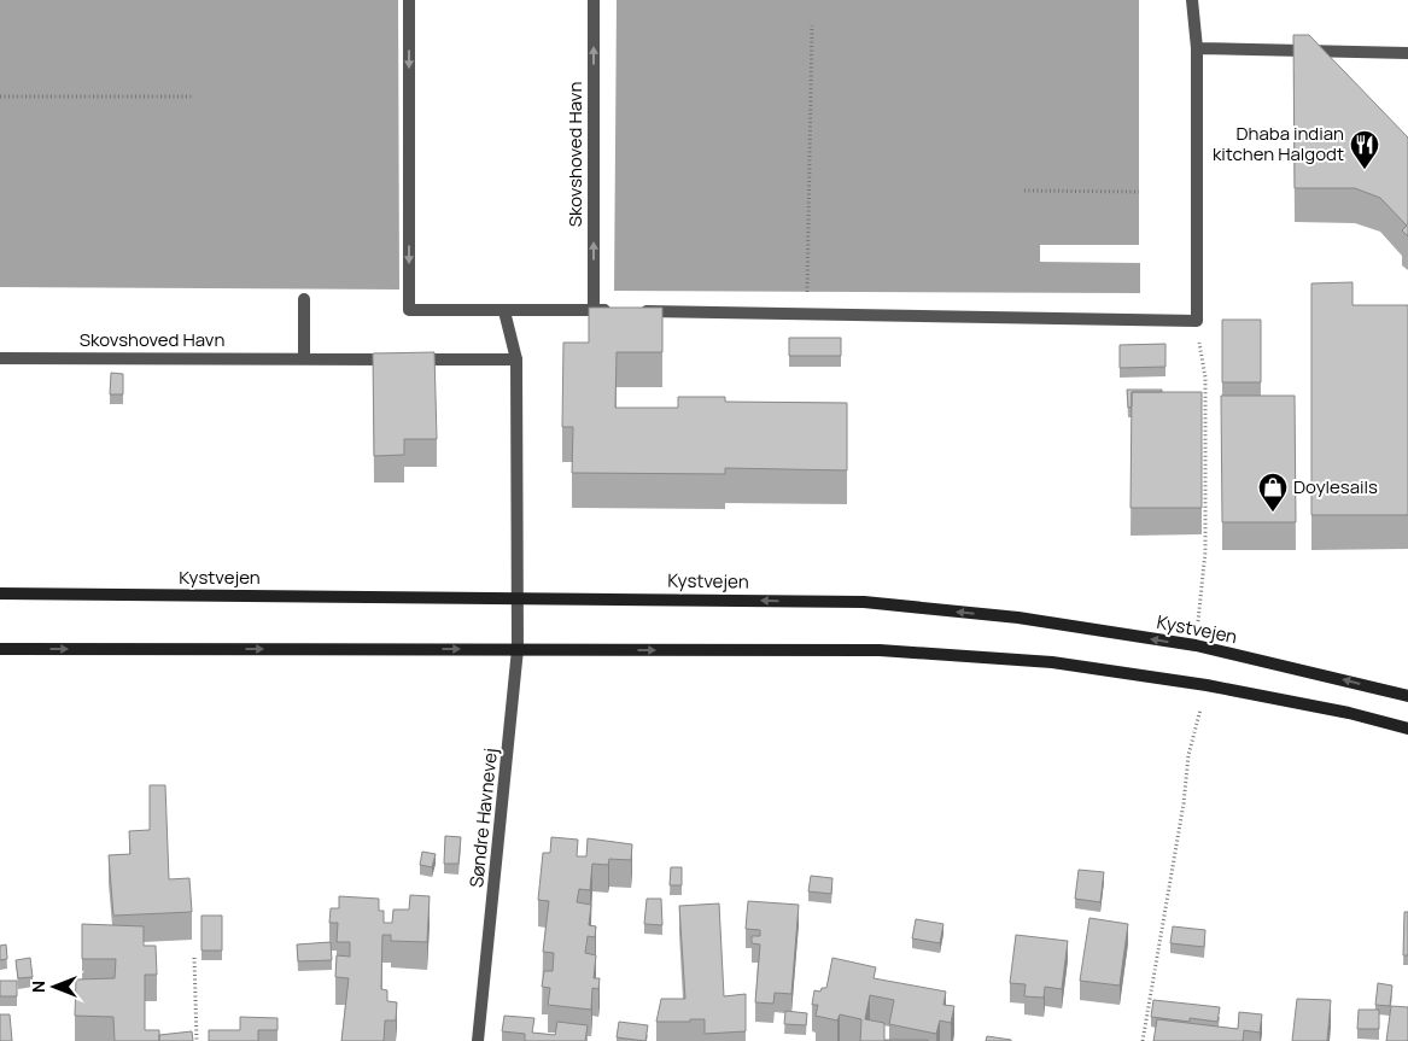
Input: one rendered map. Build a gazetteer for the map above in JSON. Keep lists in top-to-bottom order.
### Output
{
  "streets": {
    "main road": ["Kystvejen"],
    "street": ["Skovshoved Havn", "Søndre Havnevej"]
  },
  "crossings": [
    ["Kystvejen", "Søndre Havnevej"]
  ],
  "one_way": ["Skovshoved Havn"],
  "places": {
    "restaurant": ["Dhaba indian kitchen Halgodt"],
    "shop": ["Doylesails"]
  },
  "north": "left"
}
